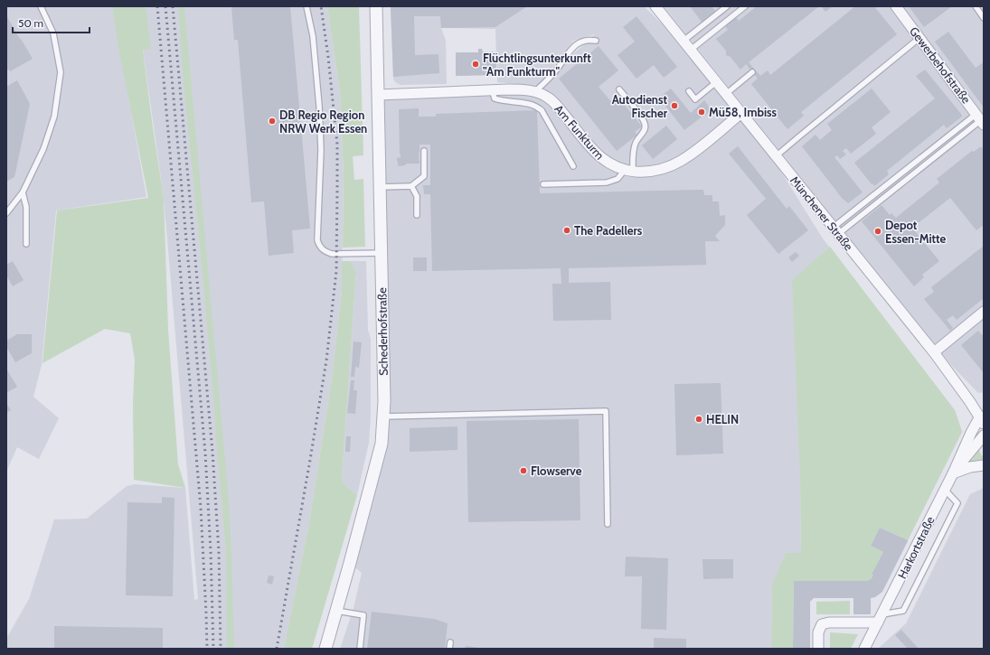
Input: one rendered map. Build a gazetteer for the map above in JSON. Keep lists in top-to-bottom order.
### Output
{
  "streets": {
    "street": [
      "Gewerbehofstraße",
      "Am Funkturm",
      "Münchener Straße",
      "Schederhofstraße",
      "Harkortstraße"
    ]
  },
  "crossings": [
    ["Am Funkturm", "Münchener Straße"],
    ["Am Funkturm", "Schederhofstraße"],
    ["Münchener Straße", "Harkortstraße"]
  ],
  "places": [
    "Flüchtlingsunterkunft \"Am Funkturm\"",
    "Autodienst Fischer",
    "Mü58, Imbiss",
    "DB Regio Region NRW Werk Essen",
    "The Padellers",
    "Depot Essen-Mitte",
    "HELIN",
    "Flowserve"
  ],
  "scale_bar": "50 m"
}
